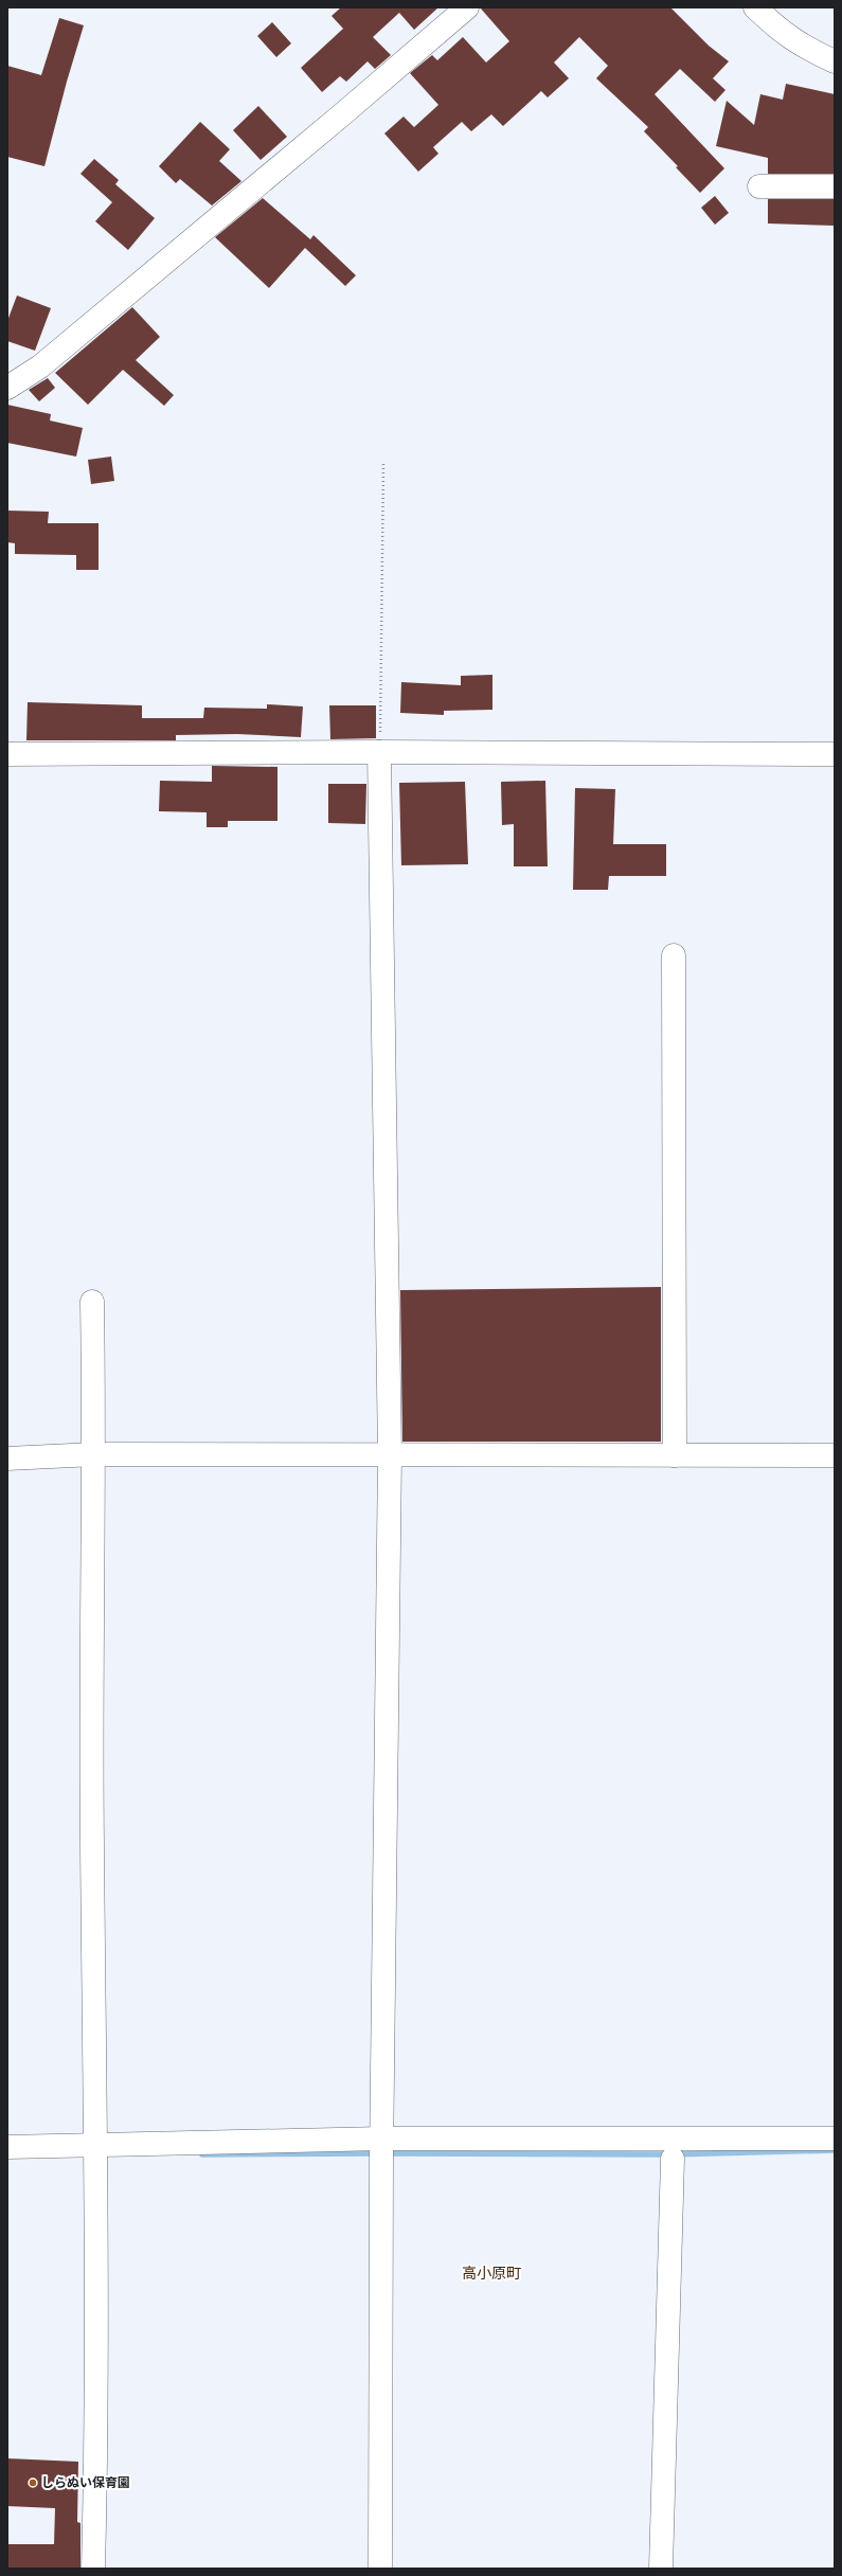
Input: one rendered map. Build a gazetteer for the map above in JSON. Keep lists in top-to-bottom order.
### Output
{
  "districts": ["高小原町"],
  "places": ["しらぬい保育園"]
}
